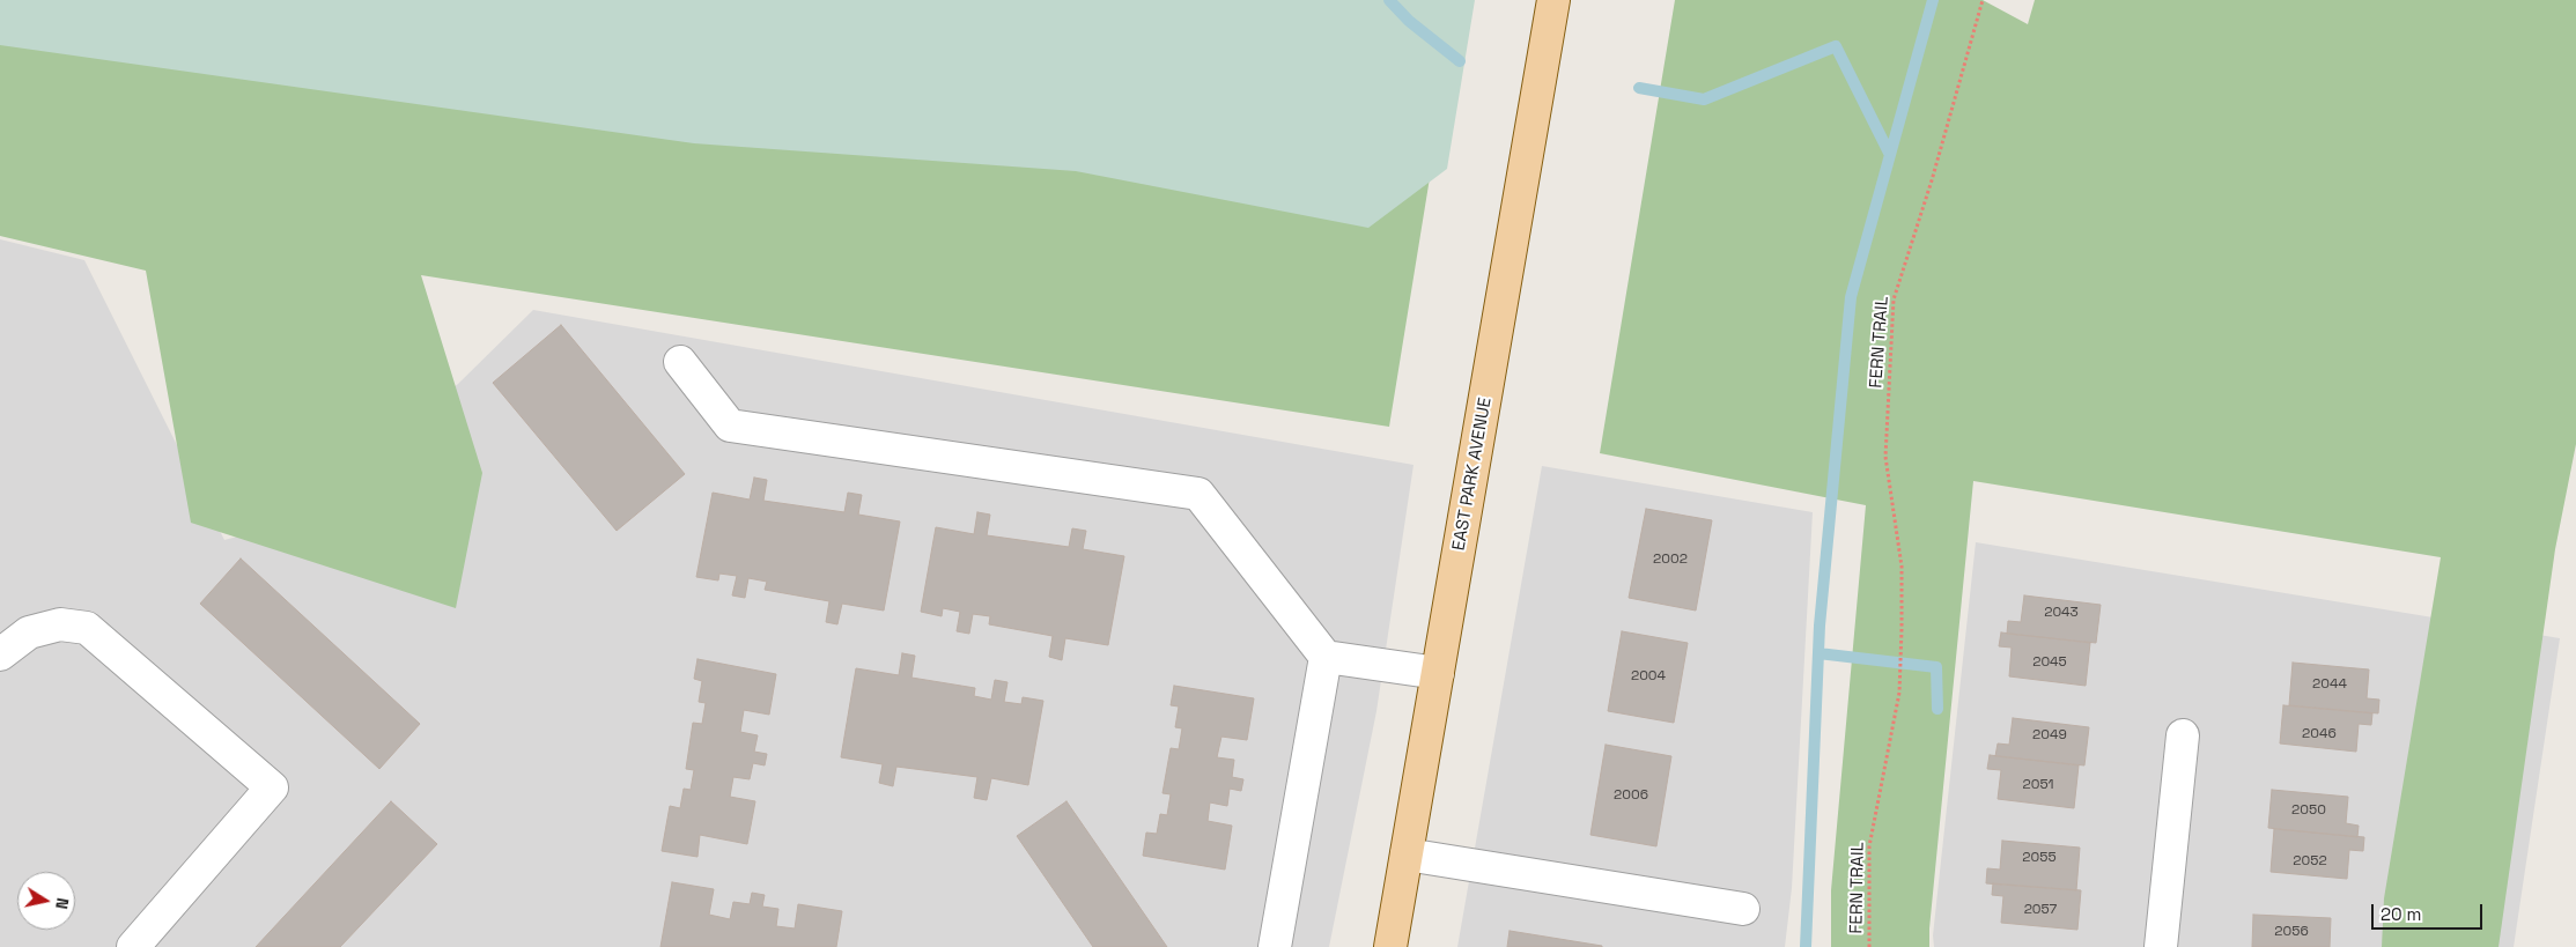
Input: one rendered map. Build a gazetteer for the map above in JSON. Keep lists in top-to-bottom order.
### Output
{
  "streets": {
    "main road": ["EAST PARK AVENUE"],
    "path": ["FERN TRAIL"]
  },
  "house_numbers": [
    "2002",
    "2043",
    "2045",
    "2004",
    "2044",
    "2046",
    "2049",
    "2051",
    "2006",
    "2050",
    "2055",
    "2052",
    "2057",
    "2056"
  ],
  "scale_bar": "20 m",
  "north": "right"
}
